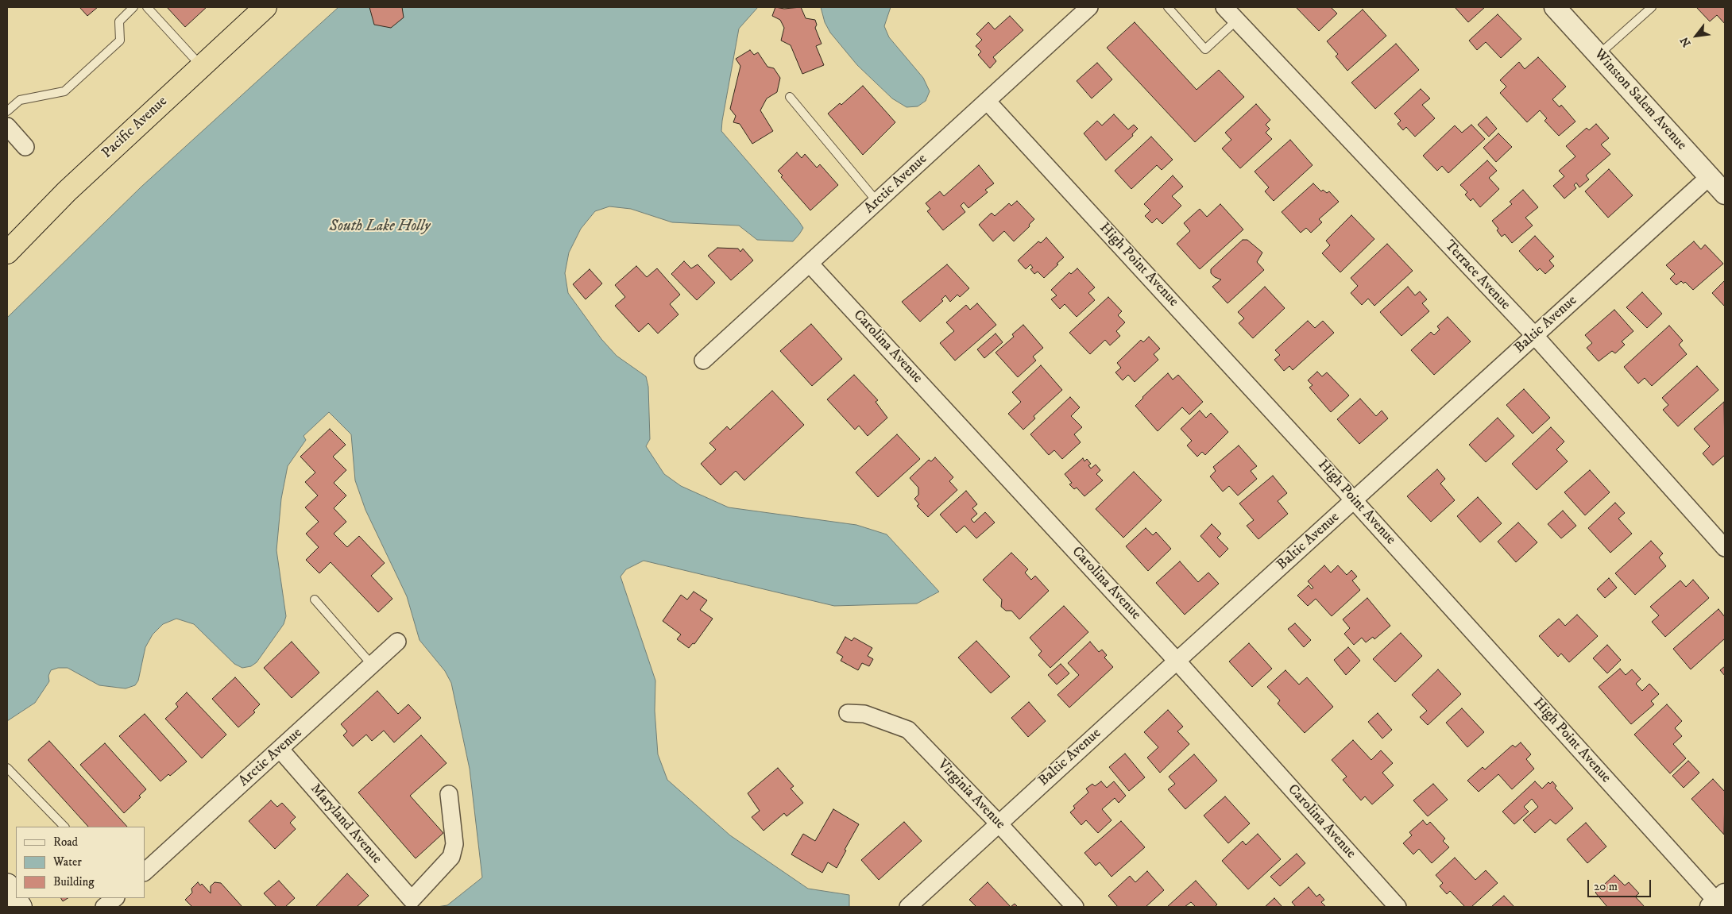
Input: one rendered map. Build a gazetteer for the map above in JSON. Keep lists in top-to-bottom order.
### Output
{
  "streets": {
    "highway": ["Pacific Avenue"],
    "street": [
      "Winston Salem Avenue",
      "Arctic Avenue",
      "High Point Avenue",
      "Terrace Avenue",
      "Baltic Avenue",
      "Carolina Avenue",
      "Virginia Avenue",
      "Maryland Avenue"
    ]
  },
  "crossings": [
    ["Winston Salem Avenue", "Baltic Avenue"],
    ["Arctic Avenue", "High Point Avenue"],
    ["Arctic Avenue", "Carolina Avenue"],
    ["Arctic Avenue", "Maryland Avenue"],
    ["High Point Avenue", "Baltic Avenue"],
    ["Terrace Avenue", "Baltic Avenue"],
    ["Baltic Avenue", "Carolina Avenue"],
    ["Baltic Avenue", "Virginia Avenue"]
  ],
  "water": ["South Lake Holly"],
  "legend": ["Road", "Water", "Building"],
  "scale_bar": "20 m",
  "north": "bottom left"
}
